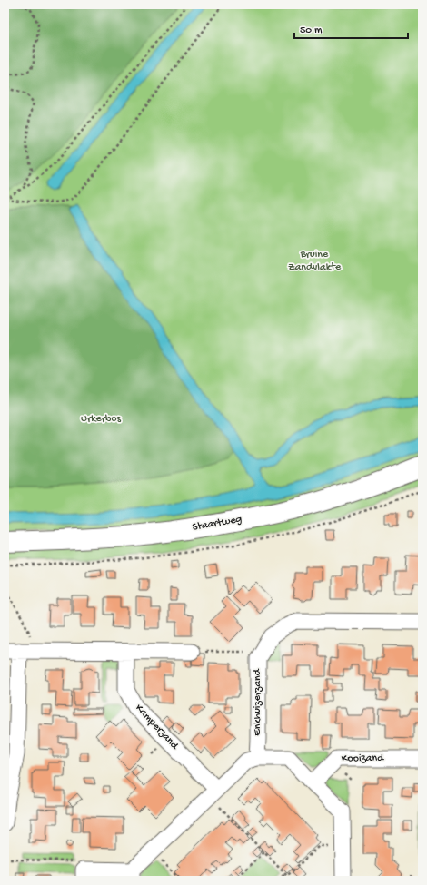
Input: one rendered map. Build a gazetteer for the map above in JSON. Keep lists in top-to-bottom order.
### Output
{
  "streets": {
    "main road": ["Staartweg"],
    "street": ["Enkhuizerzand", "Kamperzand", "Kooizand"]
  },
  "parks": ["Bruine Zandvlakte", "Urkerbos"],
  "scale_bar": "50 m"
}
